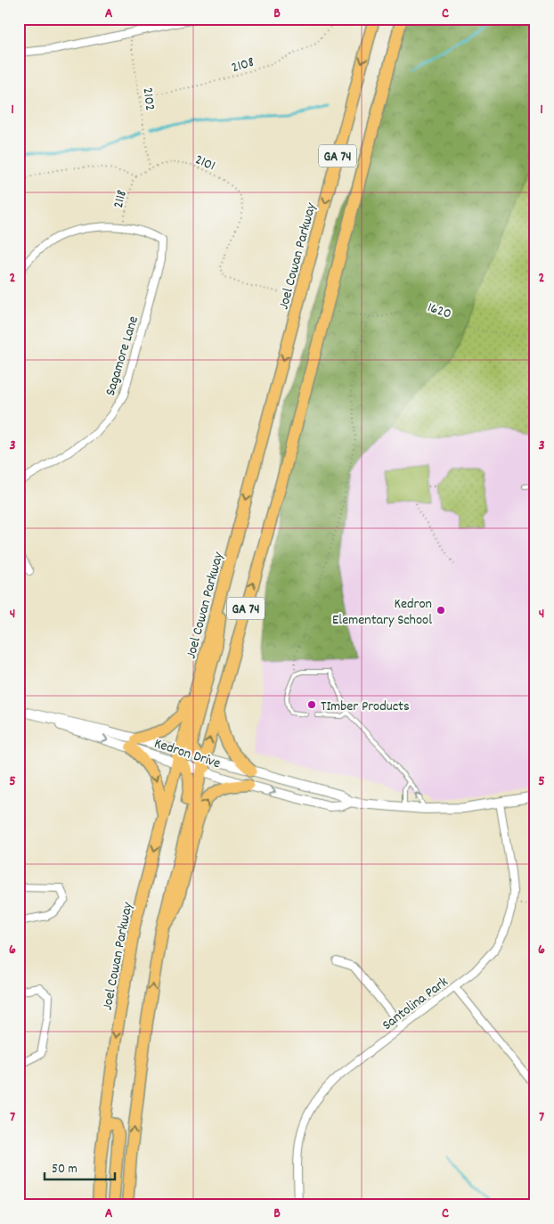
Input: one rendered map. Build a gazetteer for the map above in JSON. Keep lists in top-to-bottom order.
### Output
{
  "streets": {
    "main road": ["GA 74", "Joel Cowan Parkway"],
    "street": ["Sagamore Lane", "Kedron Drive", "Santolina Park"],
    "path": [
      "2108",
      "2102",
      "2101",
      "2118",
      "1620"
    ]
  },
  "crossings": [
    ["2108", "2102"],
    ["2102", "2101"],
    ["GA 74", "Kedron Drive"],
    ["2101", "2118"],
    ["2118", "Sagamore Lane"],
    ["Joel Cowan Parkway", "Kedron Drive"],
    ["Kedron Drive", "Santolina Park"]
  ],
  "places": ["Kedron Elementary School", "TImber Products"],
  "scale_bar": "50 m",
  "grid": {
    "columns": ["A", "B", "C"],
    "rows": [
      "1",
      "2",
      "3",
      "4",
      "5",
      "6",
      "7"
    ]
  }
}
